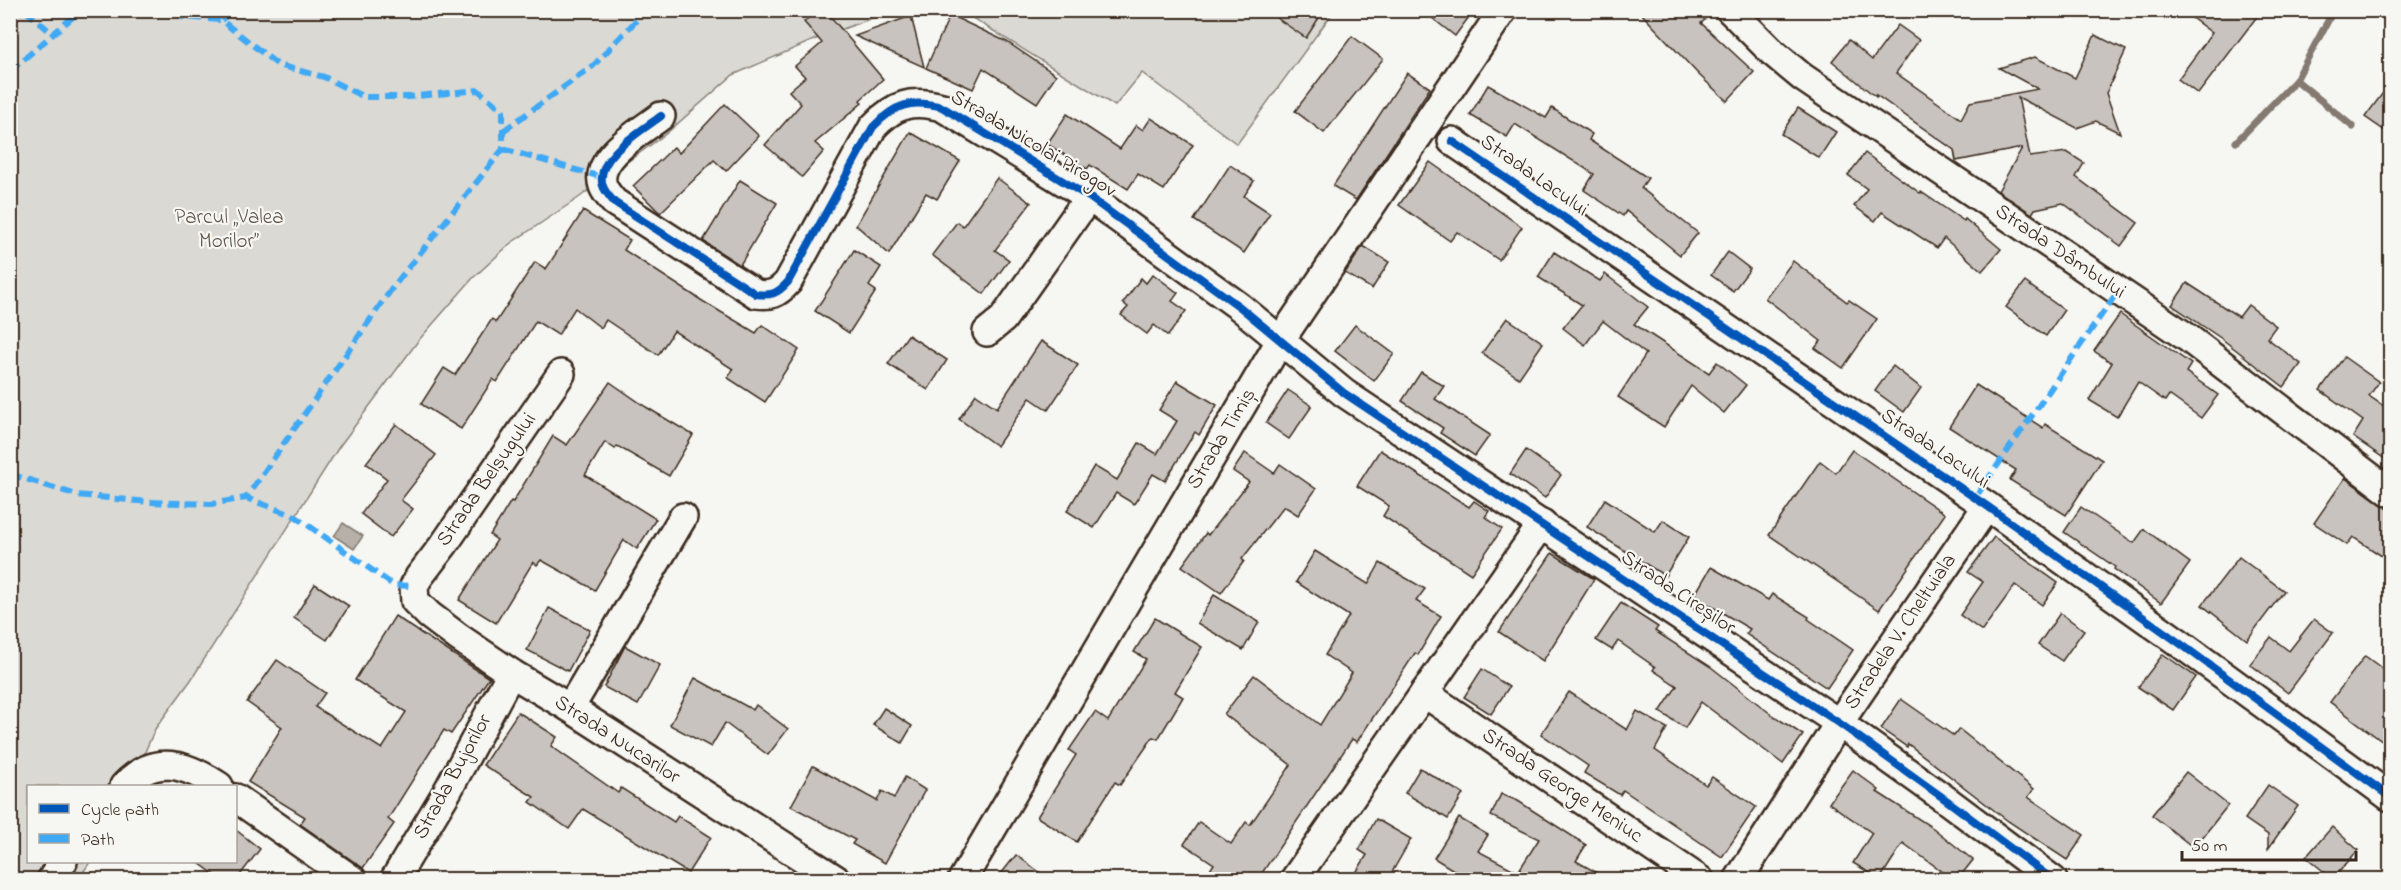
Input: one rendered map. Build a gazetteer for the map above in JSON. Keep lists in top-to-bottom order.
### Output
{
  "streets": {
    "street": [
      "Strada Nicolai Pirogov",
      "Strada Lacului",
      "Strada Dâmbului",
      "Strada Timiș",
      "Strada Belșugului",
      "Strada Cireșilor",
      "Stradela V. Cheltuiala",
      "Strada Nucarilor",
      "Strada Bujorilor",
      "Strada George Meniuc"
    ]
  },
  "crossings": [
    ["Strada Nicolai Pirogov", "Strada Timiș"],
    ["Strada Nicolai Pirogov", "Strada Cireșilor"],
    ["Strada Lacului", "Stradela V. Cheltuiala"],
    ["Strada Timiș", "Strada Cireșilor"],
    ["Strada Belșugului", "Strada Nucarilor"],
    ["Strada Cireșilor", "Stradela V. Cheltuiala"],
    ["Strada Nucarilor", "Strada Bujorilor"]
  ],
  "parks": ["Parcul „Valea Morilor”"],
  "legend": ["Cycle path", "Path"],
  "scale_bar": "50 m"
}
